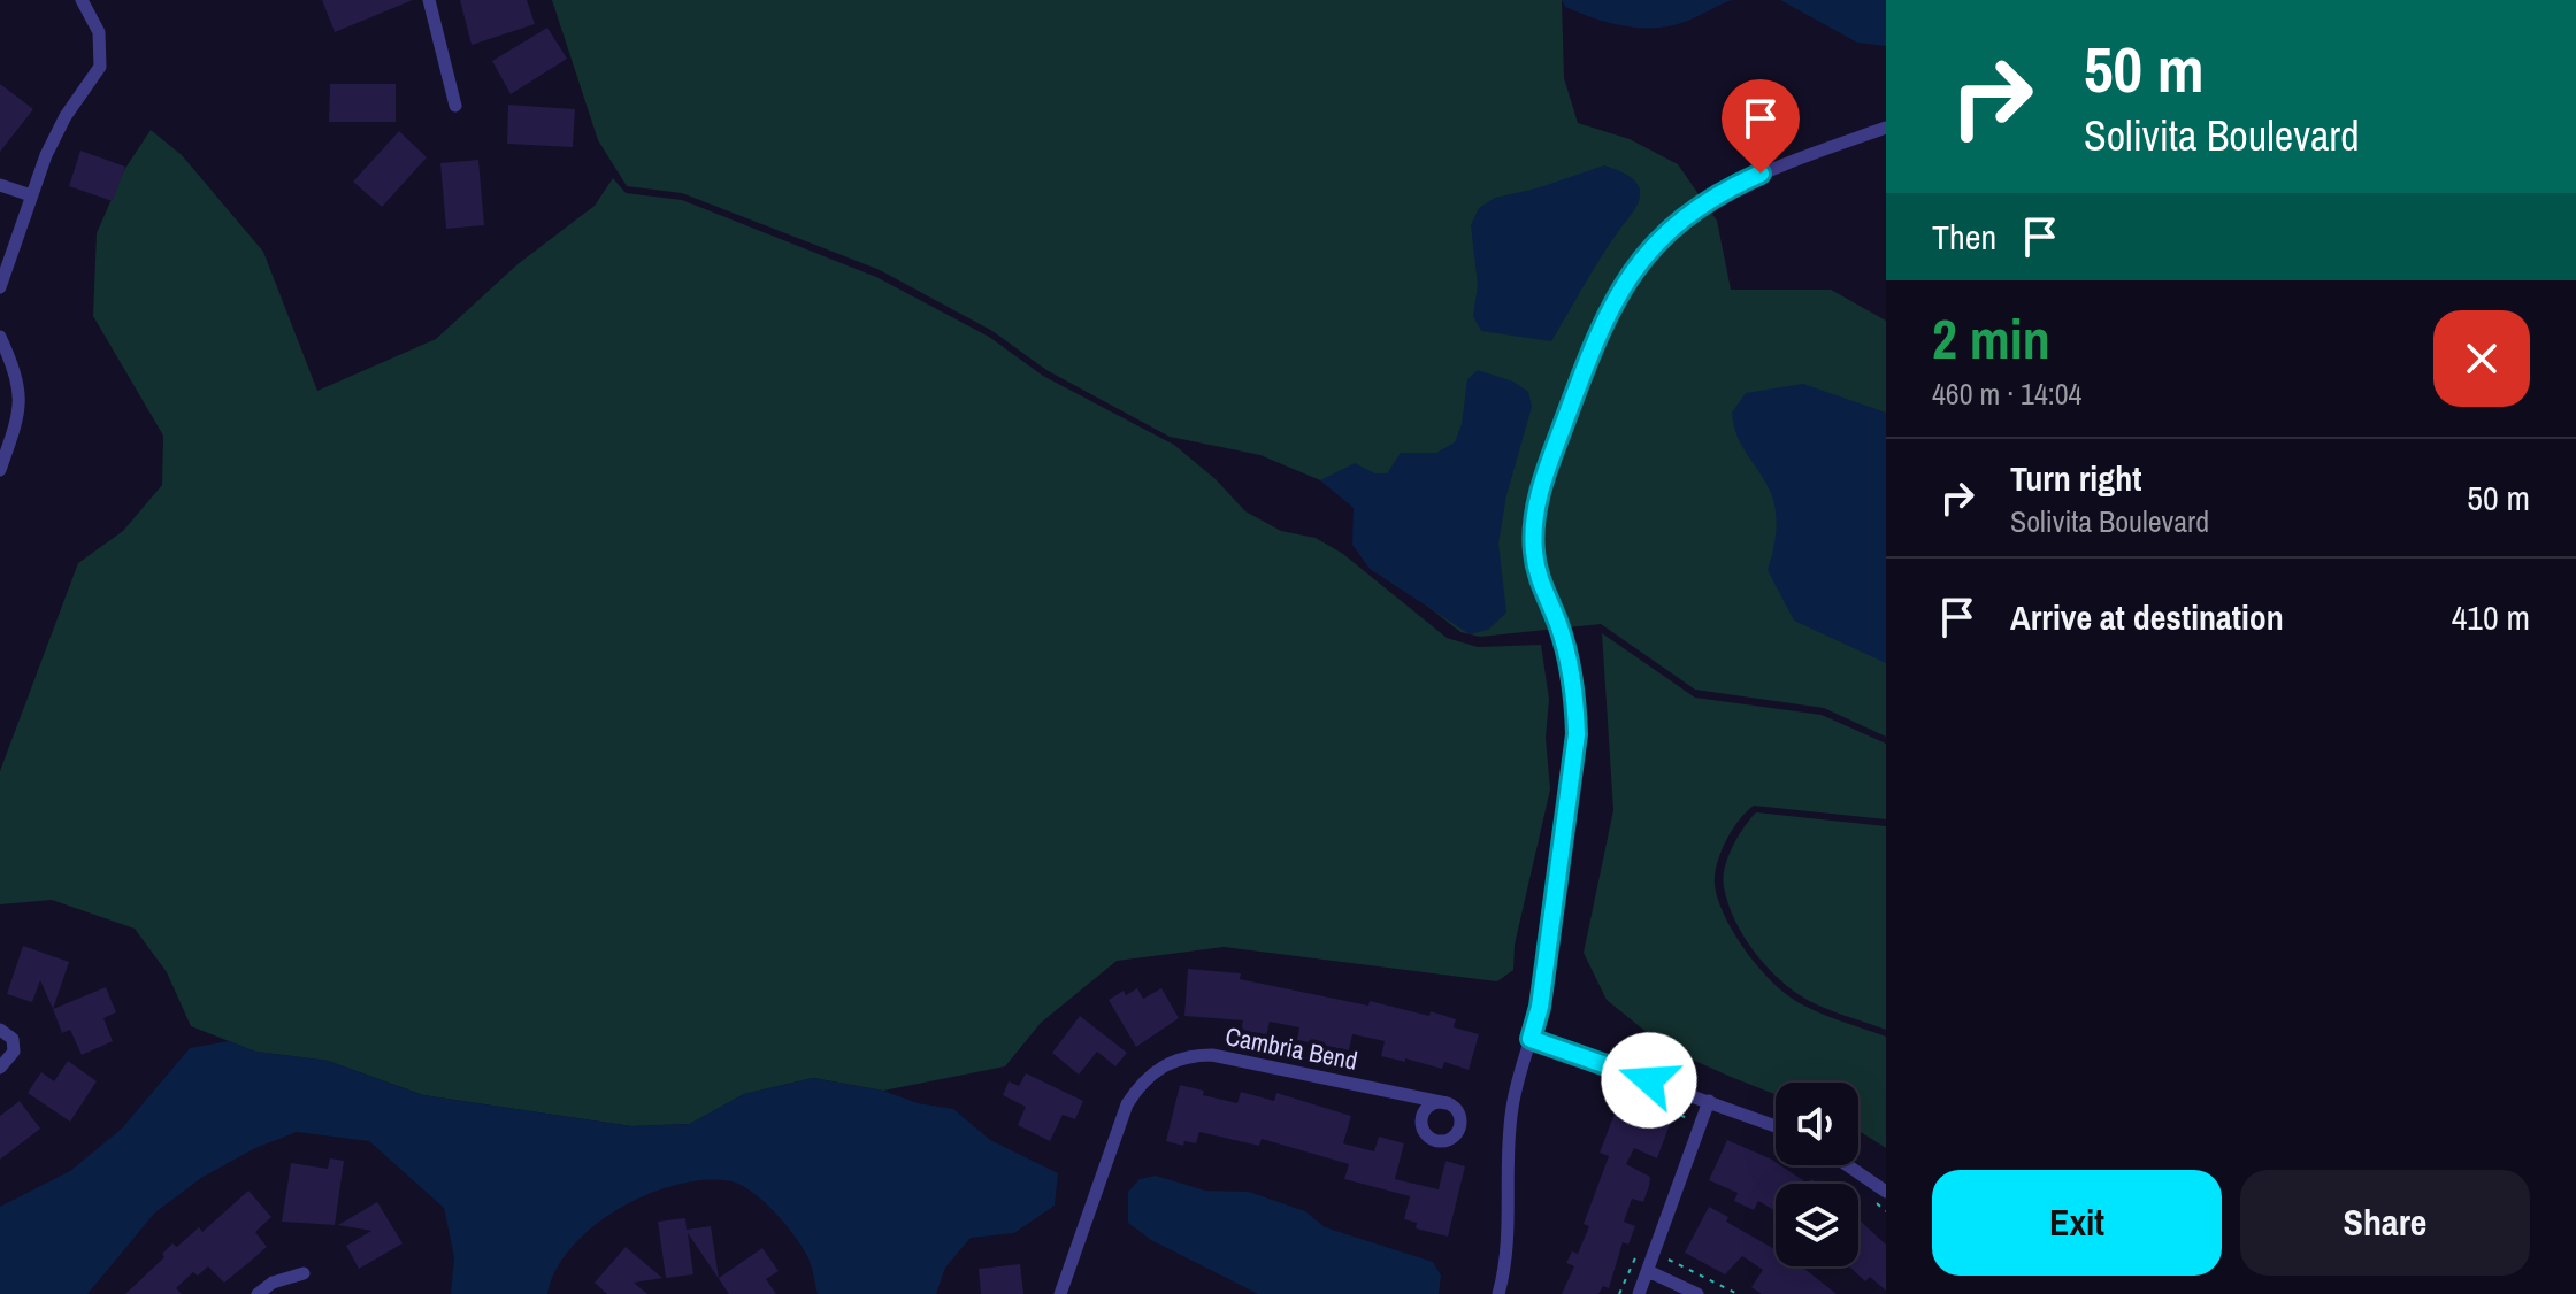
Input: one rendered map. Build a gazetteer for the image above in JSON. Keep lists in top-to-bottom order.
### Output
{
  "streets": {
    "street": ["Cambria Bend"]
  },
  "page": {
    "turn": ["50 m", "Solivita Boulevard"],
    "then": "Then",
    "heading": ["2 min", "460 m · 14:04"],
    "list": [
      {
        "name": "Turn right",
        "note": "Solivita Boulevard",
        "value": "50 m"
      },
      {
        "name": "Arrive at destination",
        "value": "410 m"
      }
    ],
    "buttons": ["Exit", "Share"]
  }
}
